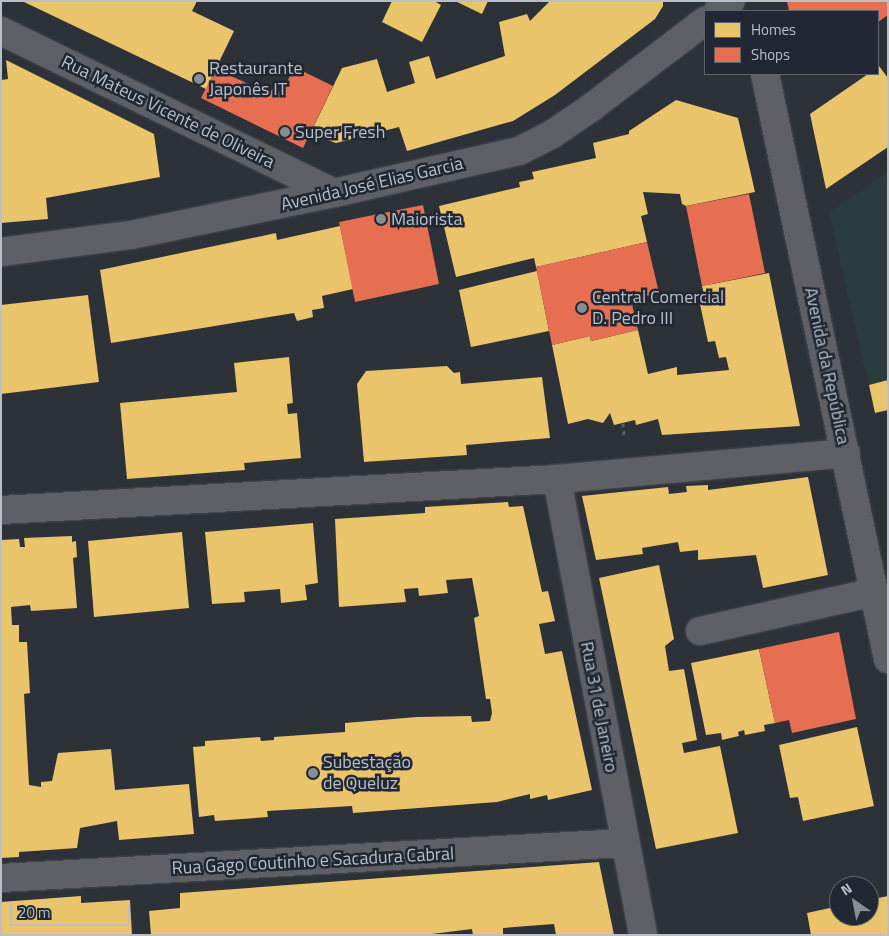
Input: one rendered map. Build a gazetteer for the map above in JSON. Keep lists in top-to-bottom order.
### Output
{
  "streets": {
    "street": [
      "Rua Mateus Vicente de Oliveira",
      "Avenida José Elias Garcia",
      "Avenida da República",
      "Rua 31 de Janeiro",
      "Rua Gago Coutinho e Sacadura Cabral"
    ]
  },
  "crossings": [
    ["Rua Mateus Vicente de Oliveira", "Avenida José Elias Garcia"],
    ["Rua 31 de Janeiro", "Rua Gago Coutinho e Sacadura Cabral"]
  ],
  "places": [
    "Restaurante Japonês IT",
    "Super Fresh",
    "Maiorista",
    "Central Comercial D. Pedro III",
    "Subestação de Queluz"
  ],
  "legend": ["Homes", "Shops"],
  "scale_bar": "20 m",
  "north": "top left"
}
